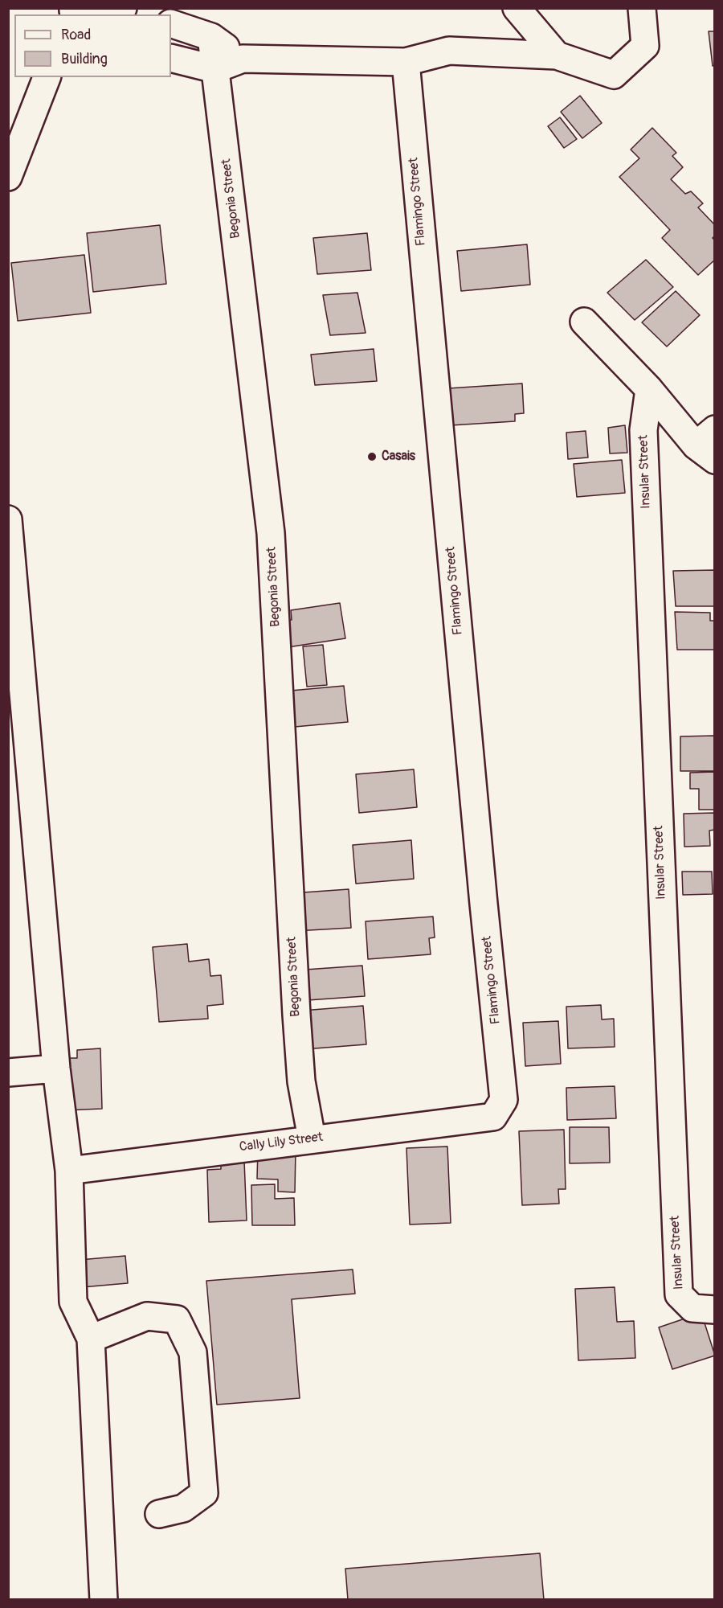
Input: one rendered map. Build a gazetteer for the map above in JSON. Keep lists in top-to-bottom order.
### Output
{
  "streets": {
    "street": [
      "Begonia Street",
      "Flamingo Street",
      "Insular Street",
      "Cally Lily Street"
    ]
  },
  "crossings": [
    ["Begonia Street", "Cally Lily Street"],
    ["Flamingo Street", "Cally Lily Street"]
  ],
  "places": ["Casais"],
  "legend": ["Road", "Building"]
}
